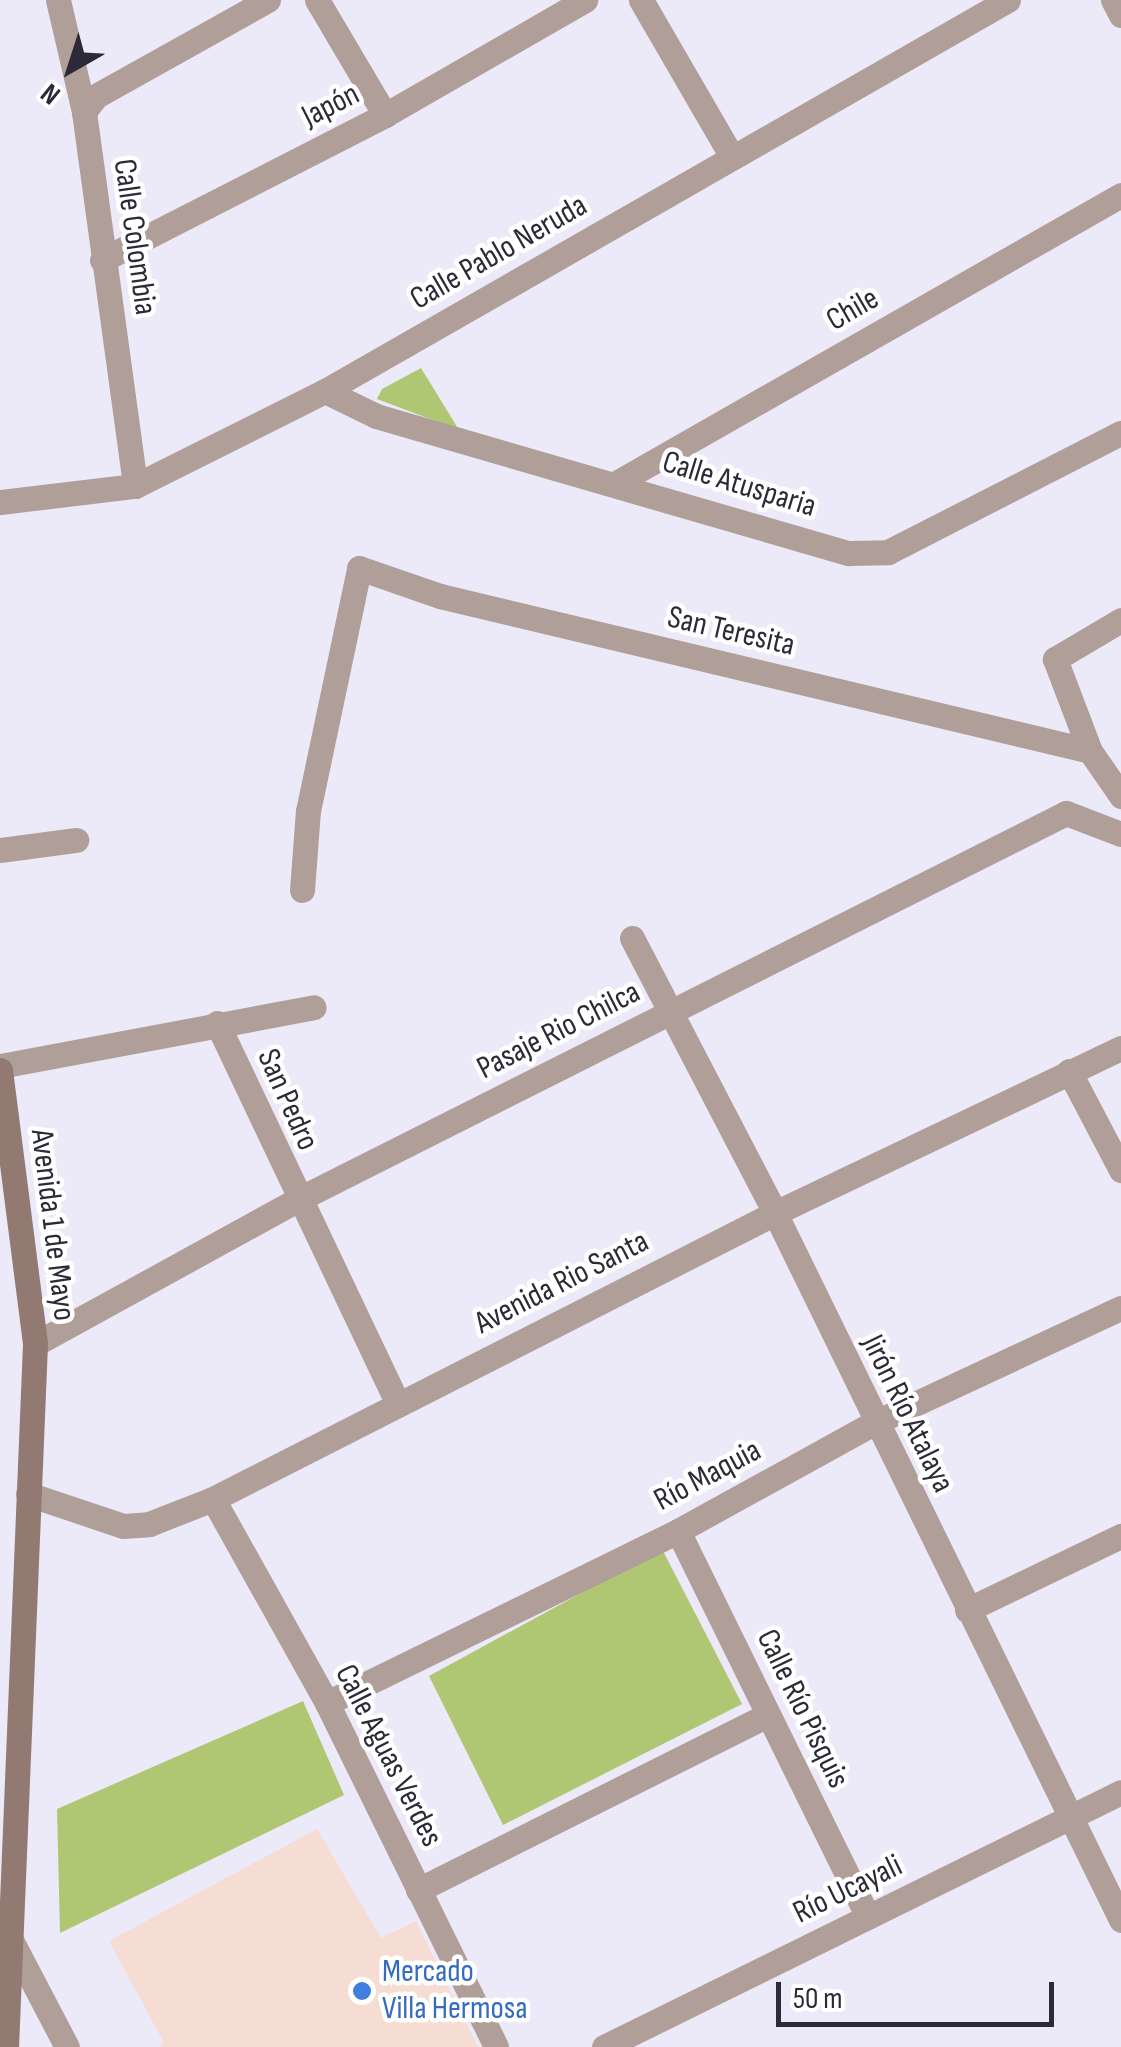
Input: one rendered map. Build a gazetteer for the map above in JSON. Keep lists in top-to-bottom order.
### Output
{
  "streets": {
    "street": [
      "Japón",
      "Calle Colombia",
      "Calle Pablo Neruda",
      "Chile",
      "Calle Atusparia",
      "San Teresita",
      "Pasaje Rio Chilca",
      "San Pedro",
      "Avenida 1 de Mayo",
      "Avenida Rio Santa",
      "Jirón Río Atalaya",
      "Río Maquia",
      "Calle Río Pisquis",
      "Calle Aguas Verdes",
      "Río Ucayali"
    ]
  },
  "crossings": [
    ["Japón", "Calle Colombia"],
    ["Calle Colombia", "Calle Pablo Neruda"],
    ["Calle Pablo Neruda", "Calle Atusparia"],
    ["Chile", "Calle Atusparia"],
    ["Pasaje Rio Chilca", "San Pedro"],
    ["Pasaje Rio Chilca", "Avenida 1 de Mayo"],
    ["Pasaje Rio Chilca", "Jirón Río Atalaya"],
    ["San Pedro", "Avenida 1 de Mayo"],
    ["San Pedro", "Avenida Rio Santa"],
    ["Avenida 1 de Mayo", "Avenida Rio Santa"],
    ["Avenida Rio Santa", "Jirón Río Atalaya"],
    ["Avenida Rio Santa", "Calle Aguas Verdes"],
    ["Jirón Río Atalaya", "Río Maquia"],
    ["Jirón Río Atalaya", "Río Ucayali"],
    ["Río Maquia", "Calle Río Pisquis"],
    ["Río Maquia", "Calle Aguas Verdes"],
    ["Calle Río Pisquis", "Río Ucayali"]
  ],
  "places": ["Mercado Villa Hermosa"],
  "scale_bar": "50 m",
  "north": "bottom left"
}
